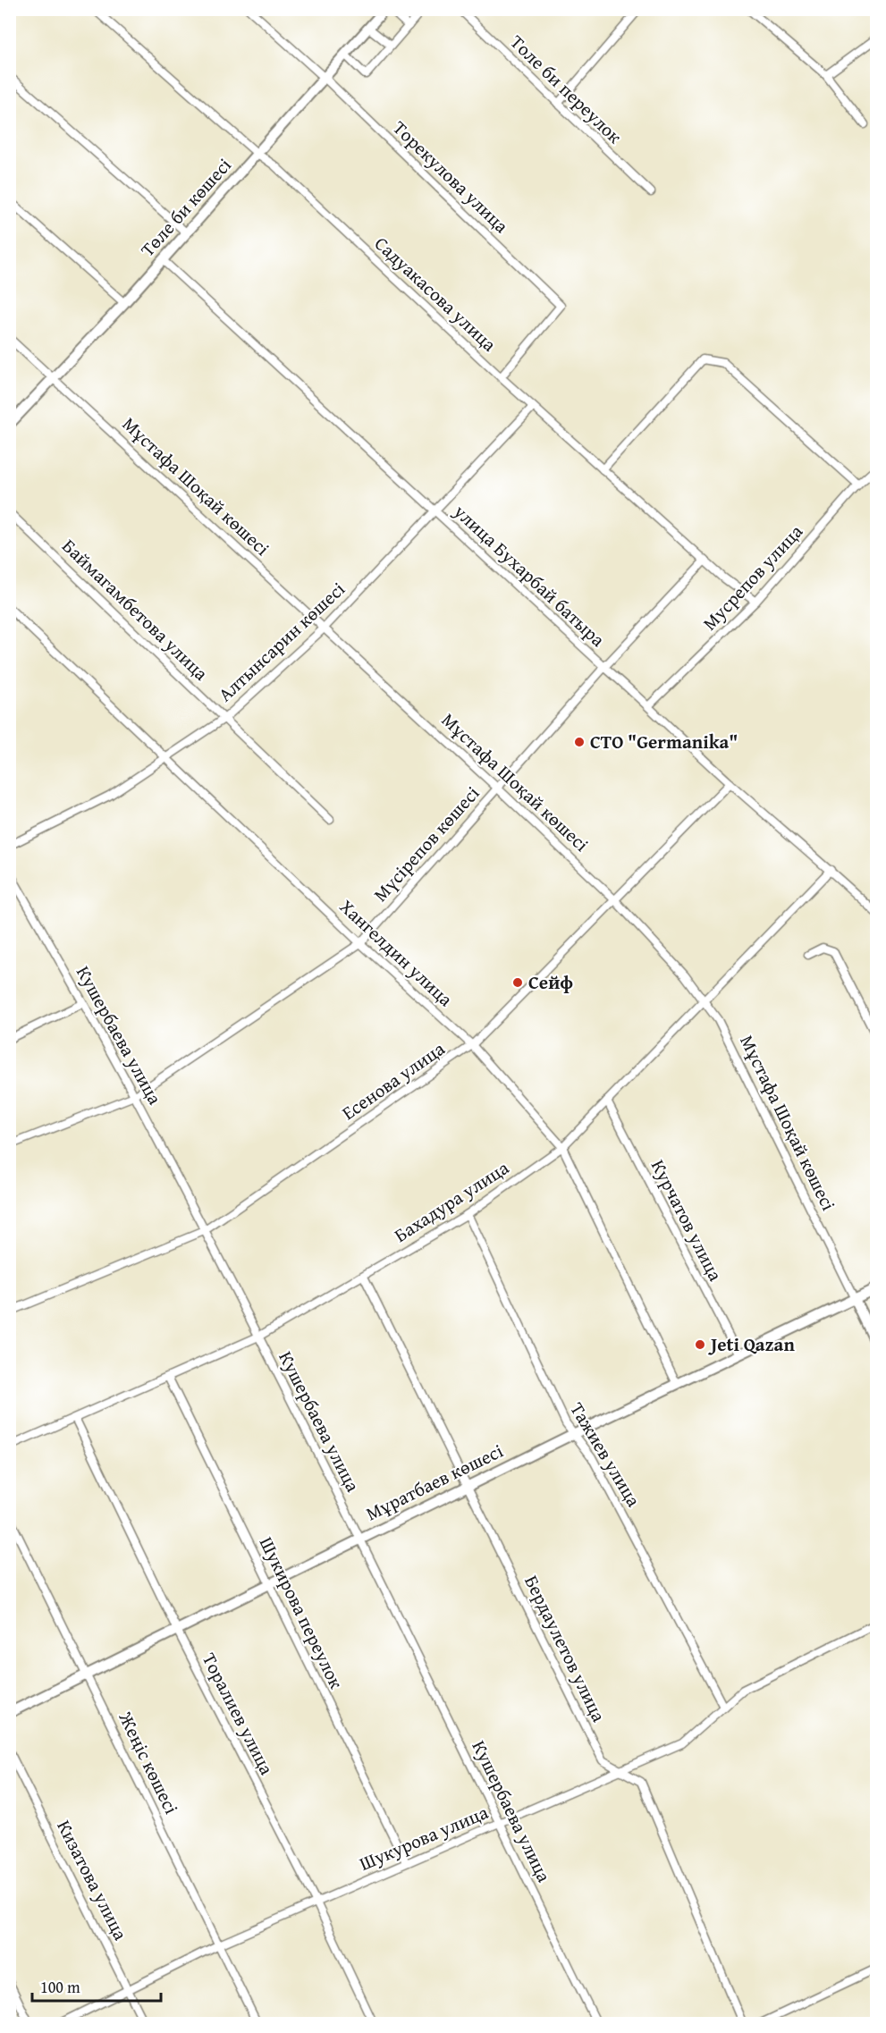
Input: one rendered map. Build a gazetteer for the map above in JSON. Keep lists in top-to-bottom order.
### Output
{
  "streets": {
    "street": [
      "Толе би переулок",
      "Торекулова улица",
      "Төле би көшесі",
      "Садуакасова улица",
      "Мұстафа Шоқай көшесі",
      "улица Бухарбай батыра",
      "Мусрепов улица",
      "Баймагамбетова улица",
      "Алтынсарин көшесі",
      "Мүсірепов көшесі",
      "Хангелдин улица",
      "Кушербаева улица",
      "Есенова улица",
      "Бахадура улица",
      "Курчатов улица",
      "Тажиев улица",
      "Мұратбаев көшесі",
      "Шукирова переулок",
      "Бердаулетов улица",
      "Торалиев улица",
      "Жеңіс көшесі",
      "Шукурова улица",
      "Кизатова улица"
    ]
  },
  "crossings": [
    ["Торекулова улица", "Төле би көшесі"],
    ["Торекулова улица", "Садуакасова улица"],
    ["Төле би көшесі", "Садуакасова улица"],
    ["Төле би көшесі", "Мұстафа Шоқай көшесі"],
    ["Төле би көшесі", "улица Бухарбай батыра"],
    ["Садуакасова улица", "Мусрепов улица"],
    ["Садуакасова улица", "Алтынсарин көшесі"],
    ["Садуакасова улица", "Мүсірепов көшесі"],
    ["Мұстафа Шоқай көшесі", "Алтынсарин көшесі"],
    ["Мұстафа Шоқай көшесі", "Мүсірепов көшесі"],
    ["Мұстафа Шоқай көшесі", "Есенова улица"],
    ["Мұстафа Шоқай көшесі", "Бахадура улица"],
    ["Мұстафа Шоқай көшесі", "Мұратбаев көшесі"],
    ["улица Бухарбай батыра", "Мусрепов улица"],
    ["улица Бухарбай батыра", "Алтынсарин көшесі"],
    ["улица Бухарбай батыра", "Мүсірепов көшесі"],
    ["улица Бухарбай батыра", "Есенова улица"],
    ["улица Бухарбай батыра", "Бахадура улица"],
    ["Баймагамбетова улица", "Алтынсарин көшесі"],
    ["Алтынсарин көшесі", "Хангелдин улица"],
    ["Мүсірепов көшесі", "Хангелдин улица"],
    ["Мүсірепов көшесі", "Кушербаева улица"],
    ["Хангелдин улица", "Есенова улица"],
    ["Хангелдин улица", "Бахадура улица"],
    ["Хангелдин улица", "Мұратбаев көшесі"],
    ["Кушербаева улица", "Есенова улица"],
    ["Кушербаева улица", "Бахадура улица"],
    ["Кушербаева улица", "Мұратбаев көшесі"],
    ["Кушербаева улица", "Шукурова улица"],
    ["Бахадура улица", "Курчатов улица"],
    ["Бахадура улица", "Тажиев улица"],
    ["Бахадура улица", "Шукирова переулок"],
    ["Бахадура улица", "Бердаулетов улица"],
    ["Бахадура улица", "Торалиев улица"],
    ["Курчатов улица", "Мұратбаев көшесі"],
    ["Тажиев улица", "Мұратбаев көшесі"],
    ["Тажиев улица", "Шукурова улица"],
    ["Мұратбаев көшесі", "Шукирова переулок"],
    ["Мұратбаев көшесі", "Бердаулетов улица"],
    ["Мұратбаев көшесі", "Торалиев улица"],
    ["Мұратбаев көшесі", "Жеңіс көшесі"],
    ["Шукирова переулок", "Шукурова улица"],
    ["Бердаулетов улица", "Шукурова улица"],
    ["Торалиев улица", "Шукурова улица"],
    ["Жеңіс көшесі", "Шукурова улица"],
    ["Шукурова улица", "Кизатова улица"]
  ],
  "places": ["СТО \"Germanika\"", "Сейф", "Jeti Qazan"],
  "scale_bar": "100 m"
}
